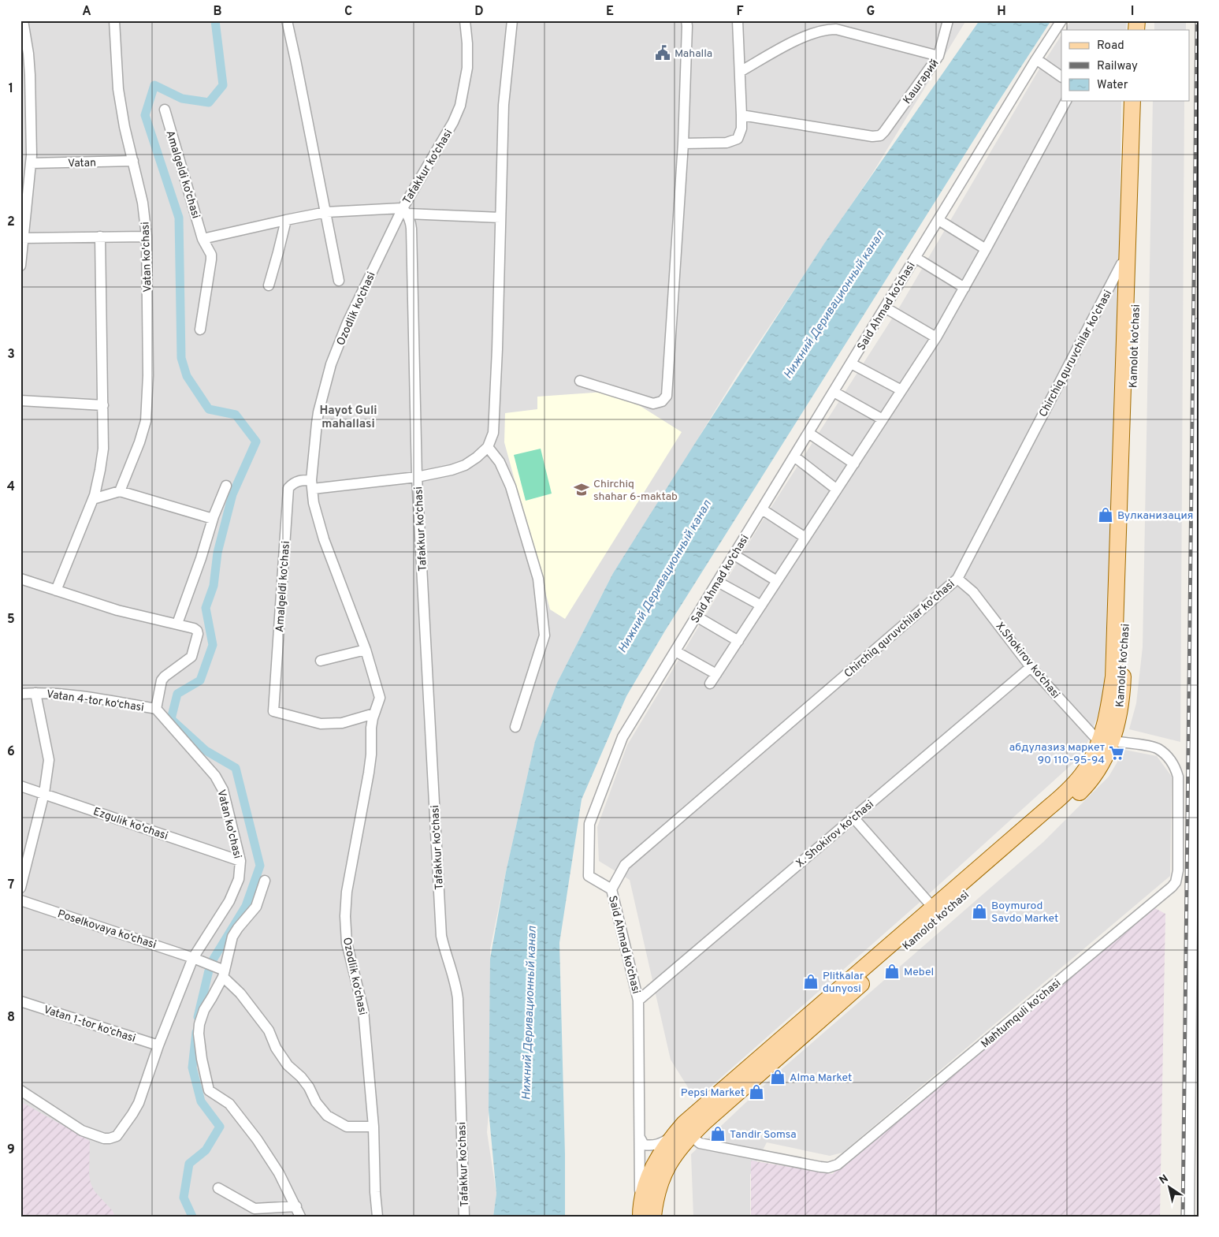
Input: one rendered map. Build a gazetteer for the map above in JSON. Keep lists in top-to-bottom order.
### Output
{
  "streets": {
    "main road": ["Kamolot ko‘chasi"],
    "street": [
      "Кашгарий",
      "Vatan",
      "Tafakkur ko‘chasi",
      "Amalgeldi ko‘chasi",
      "Vatan ko'chasi",
      "Said Ahmad ko‘chasi",
      "Ozodlik ko‘chasi",
      "Chirchiq quruvchilar ko'chasi",
      "X.Shokirov ko‘chasi",
      "Vatan 4-tor ko‘chasi",
      "Ezgulik ko'chasi",
      "X. Shokirov ko‘chasi",
      "Poselkovaya ko‘chasi",
      "Mahtumquli ko‘chasi",
      "Vatan 1-tor ko‘chasi"
    ]
  },
  "crossings": [
    ["Vatan", "Vatan ko'chasi"],
    ["Tafakkur ko‘chasi", "Ozodlik ko‘chasi"],
    ["Amalgeldi ko‘chasi", "Ozodlik ko‘chasi"],
    ["Vatan ko'chasi", "Vatan 4-tor ko‘chasi"],
    ["Vatan ko'chasi", "Ezgulik ko'chasi"],
    ["Vatan ko'chasi", "Poselkovaya ko‘chasi"],
    ["Vatan ko'chasi", "Vatan 1-tor ko‘chasi"],
    ["Said Ahmad ko‘chasi", "Kamolot ko‘chasi"],
    ["Said Ahmad ko‘chasi", "Chirchiq quruvchilar ko'chasi"],
    ["Said Ahmad ko‘chasi", "X. Shokirov ko‘chasi"],
    ["Kamolot ko‘chasi", "X.Shokirov ko‘chasi"],
    ["Kamolot ko‘chasi", "Mahtumquli ko‘chasi"],
    ["Chirchiq quruvchilar ko'chasi", "X.Shokirov ko‘chasi"],
    ["X.Shokirov ko‘chasi", "X. Shokirov ko‘chasi"],
    ["X.Shokirov ko‘chasi", "Mahtumquli ko‘chasi"],
    ["Vatan 4-tor ko‘chasi", "Ezgulik ko'chasi"]
  ],
  "districts": ["Hayot Guli mahallasi"],
  "water": ["Нижний Деривационный канал"],
  "places": {
    "public building": ["Mahalla"],
    "school or university": ["Chirchiq shahar 6-maktab"],
    "shop": [
      "Вулканизация",
      "Boymurod Savdo Market",
      "Mebel",
      "Plitkalar dunyosi",
      "Alma Market",
      "Pepsi Market",
      "Tandir Somsa"
    ],
    "supermarket": ["абдулазиз маркет 90 110-95-94"]
  },
  "legend": ["Road", "Railway", "Water"],
  "north": "top left",
  "grid": {
    "columns": [
      "A",
      "B",
      "C",
      "D",
      "E",
      "F",
      "G",
      "H",
      "I"
    ],
    "rows": [
      "1",
      "2",
      "3",
      "4",
      "5",
      "6",
      "7",
      "8",
      "9"
    ]
  }
}
